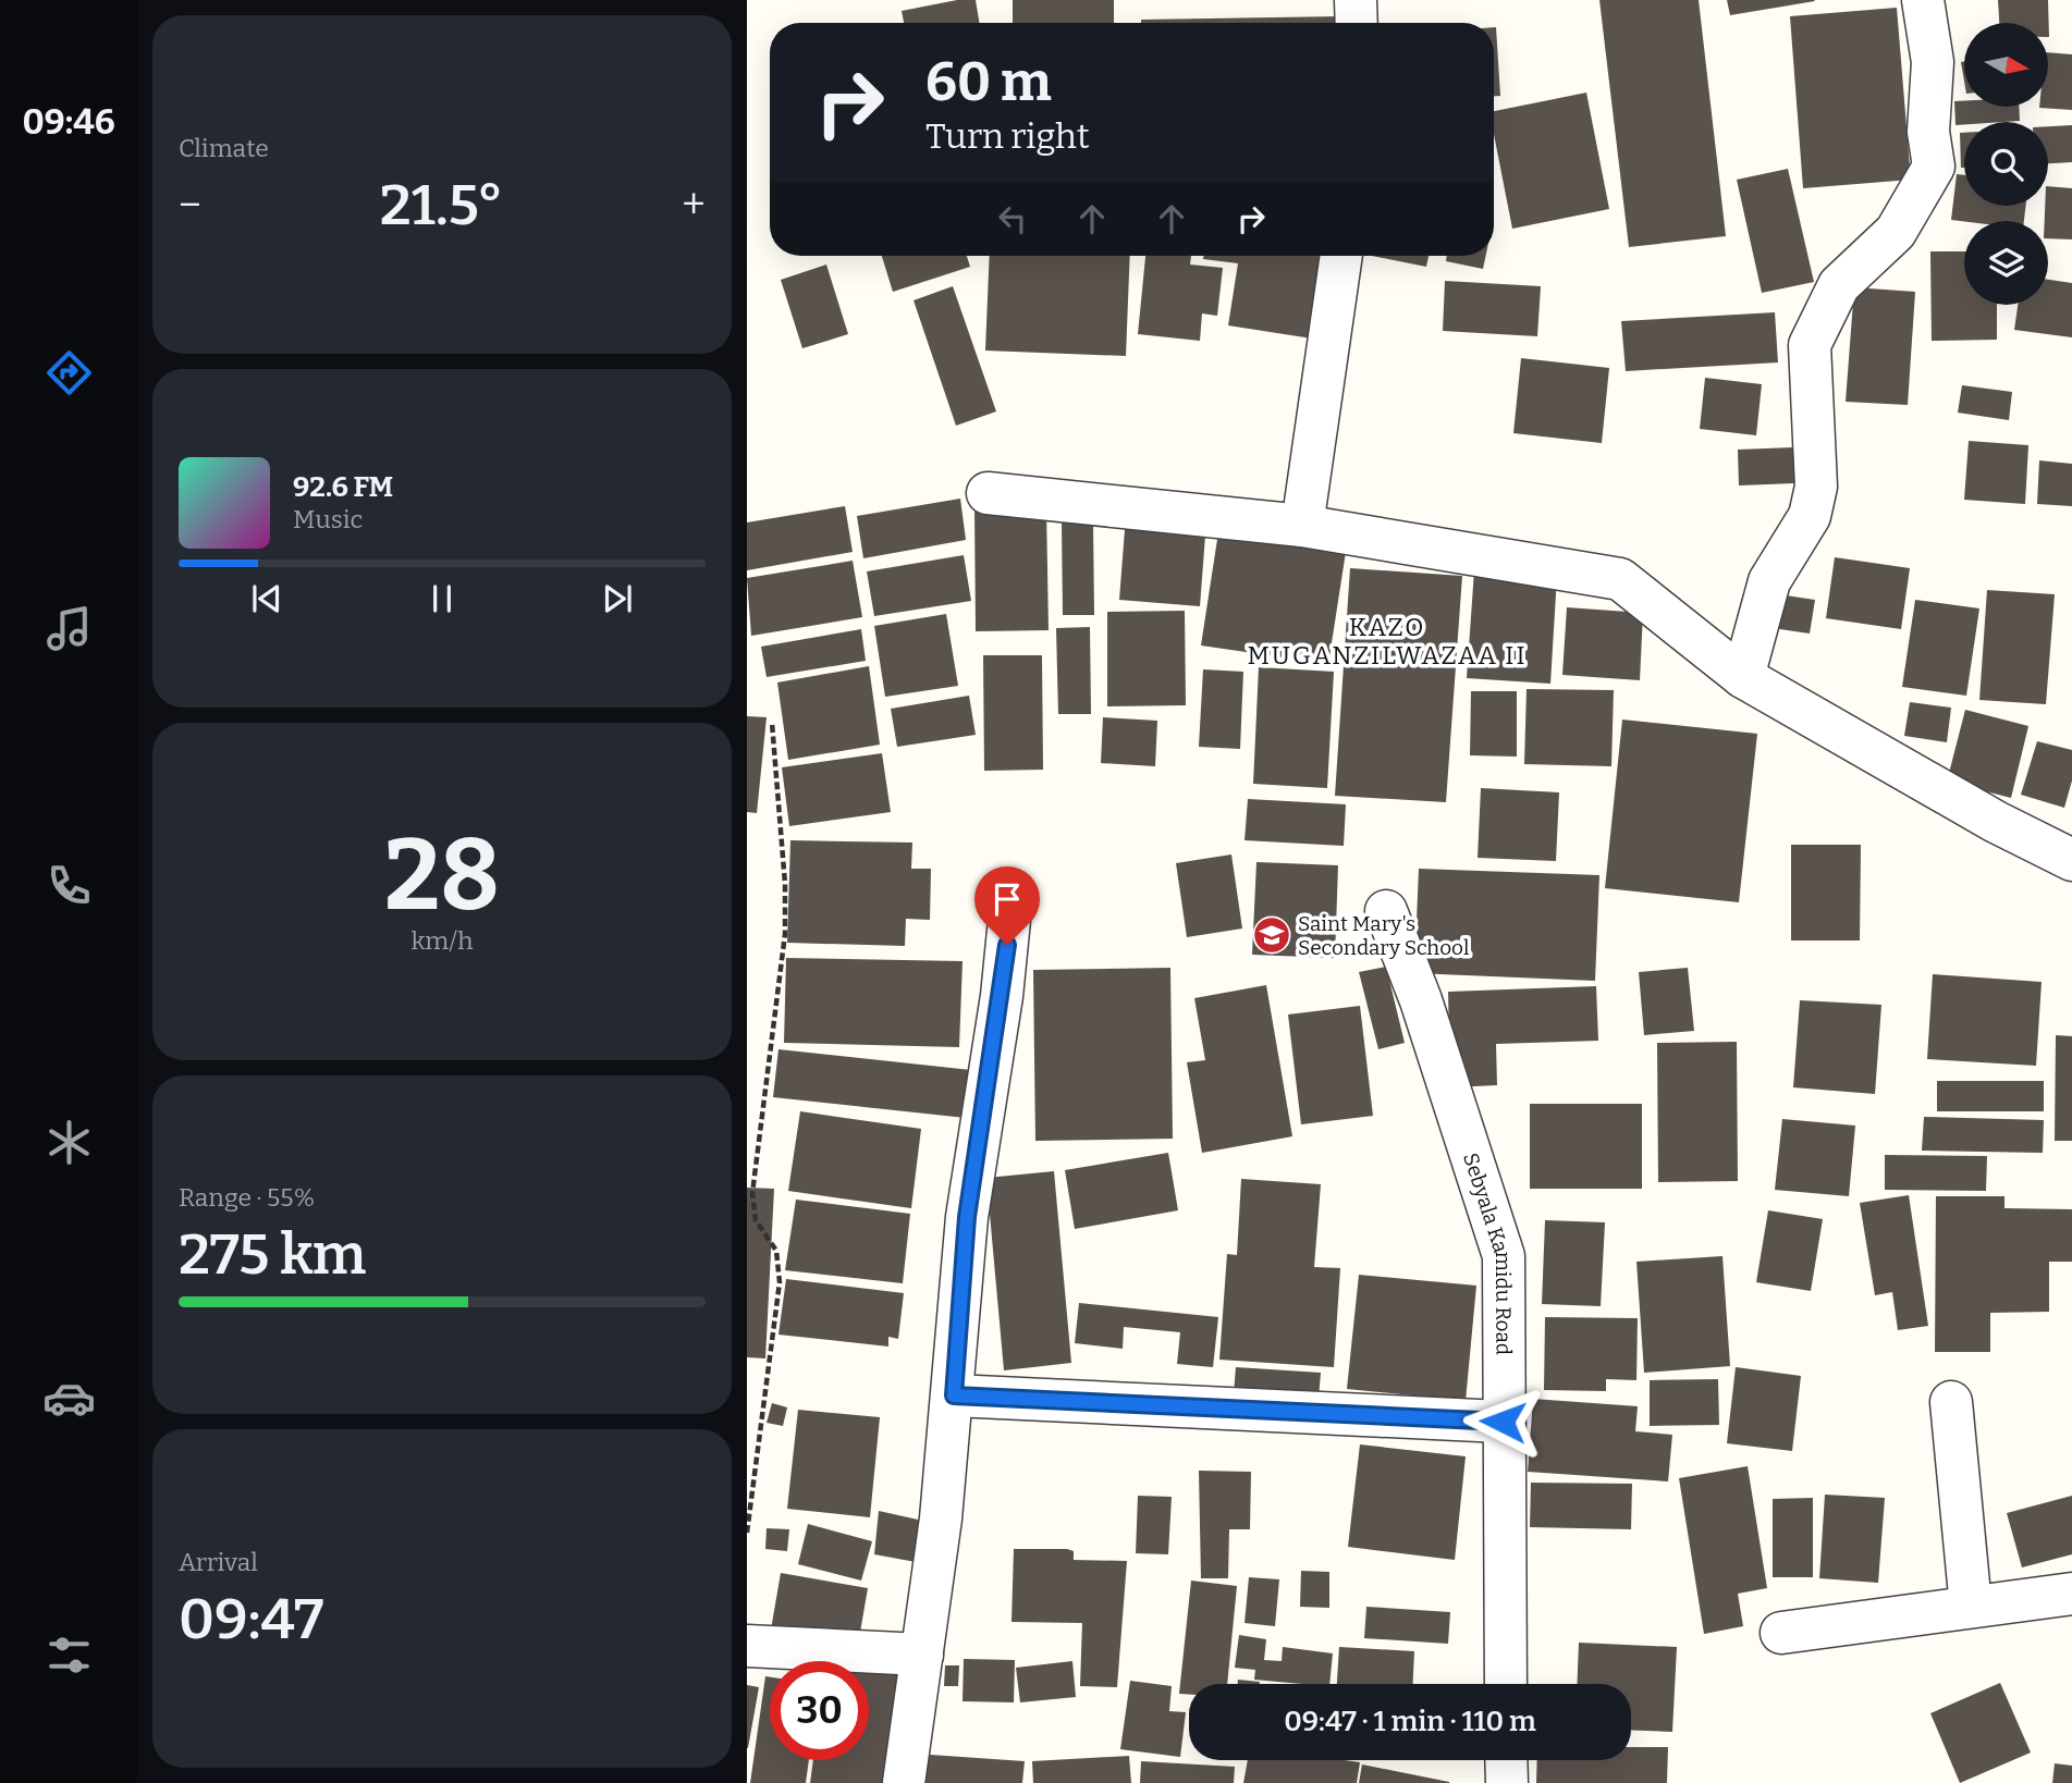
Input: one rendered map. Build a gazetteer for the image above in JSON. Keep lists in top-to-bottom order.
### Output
{
  "streets": {
    "street": ["Sebyala Kamidu Road"]
  },
  "districts": ["KAZO MUGANZILWAZAA II"],
  "places": {
    "school or university": ["Saint Mary's Secondary School"]
  },
  "north": "right",
  "page": {
    "tabs": "09:46",
    "tile": [
      "Climate",
      ["28", "km/h"],
      ["Range · 55%", "275 km"],
      ["Arrival", "09:47"]
    ],
    "turn": ["60 m", "Turn right"],
    "heat": ["−", "21.5°", "+"],
    "song": ["92.6 FM", "Music"],
    "limit": "30",
    "trip": "09:47 · 1 min · 110 m"
  }
}
